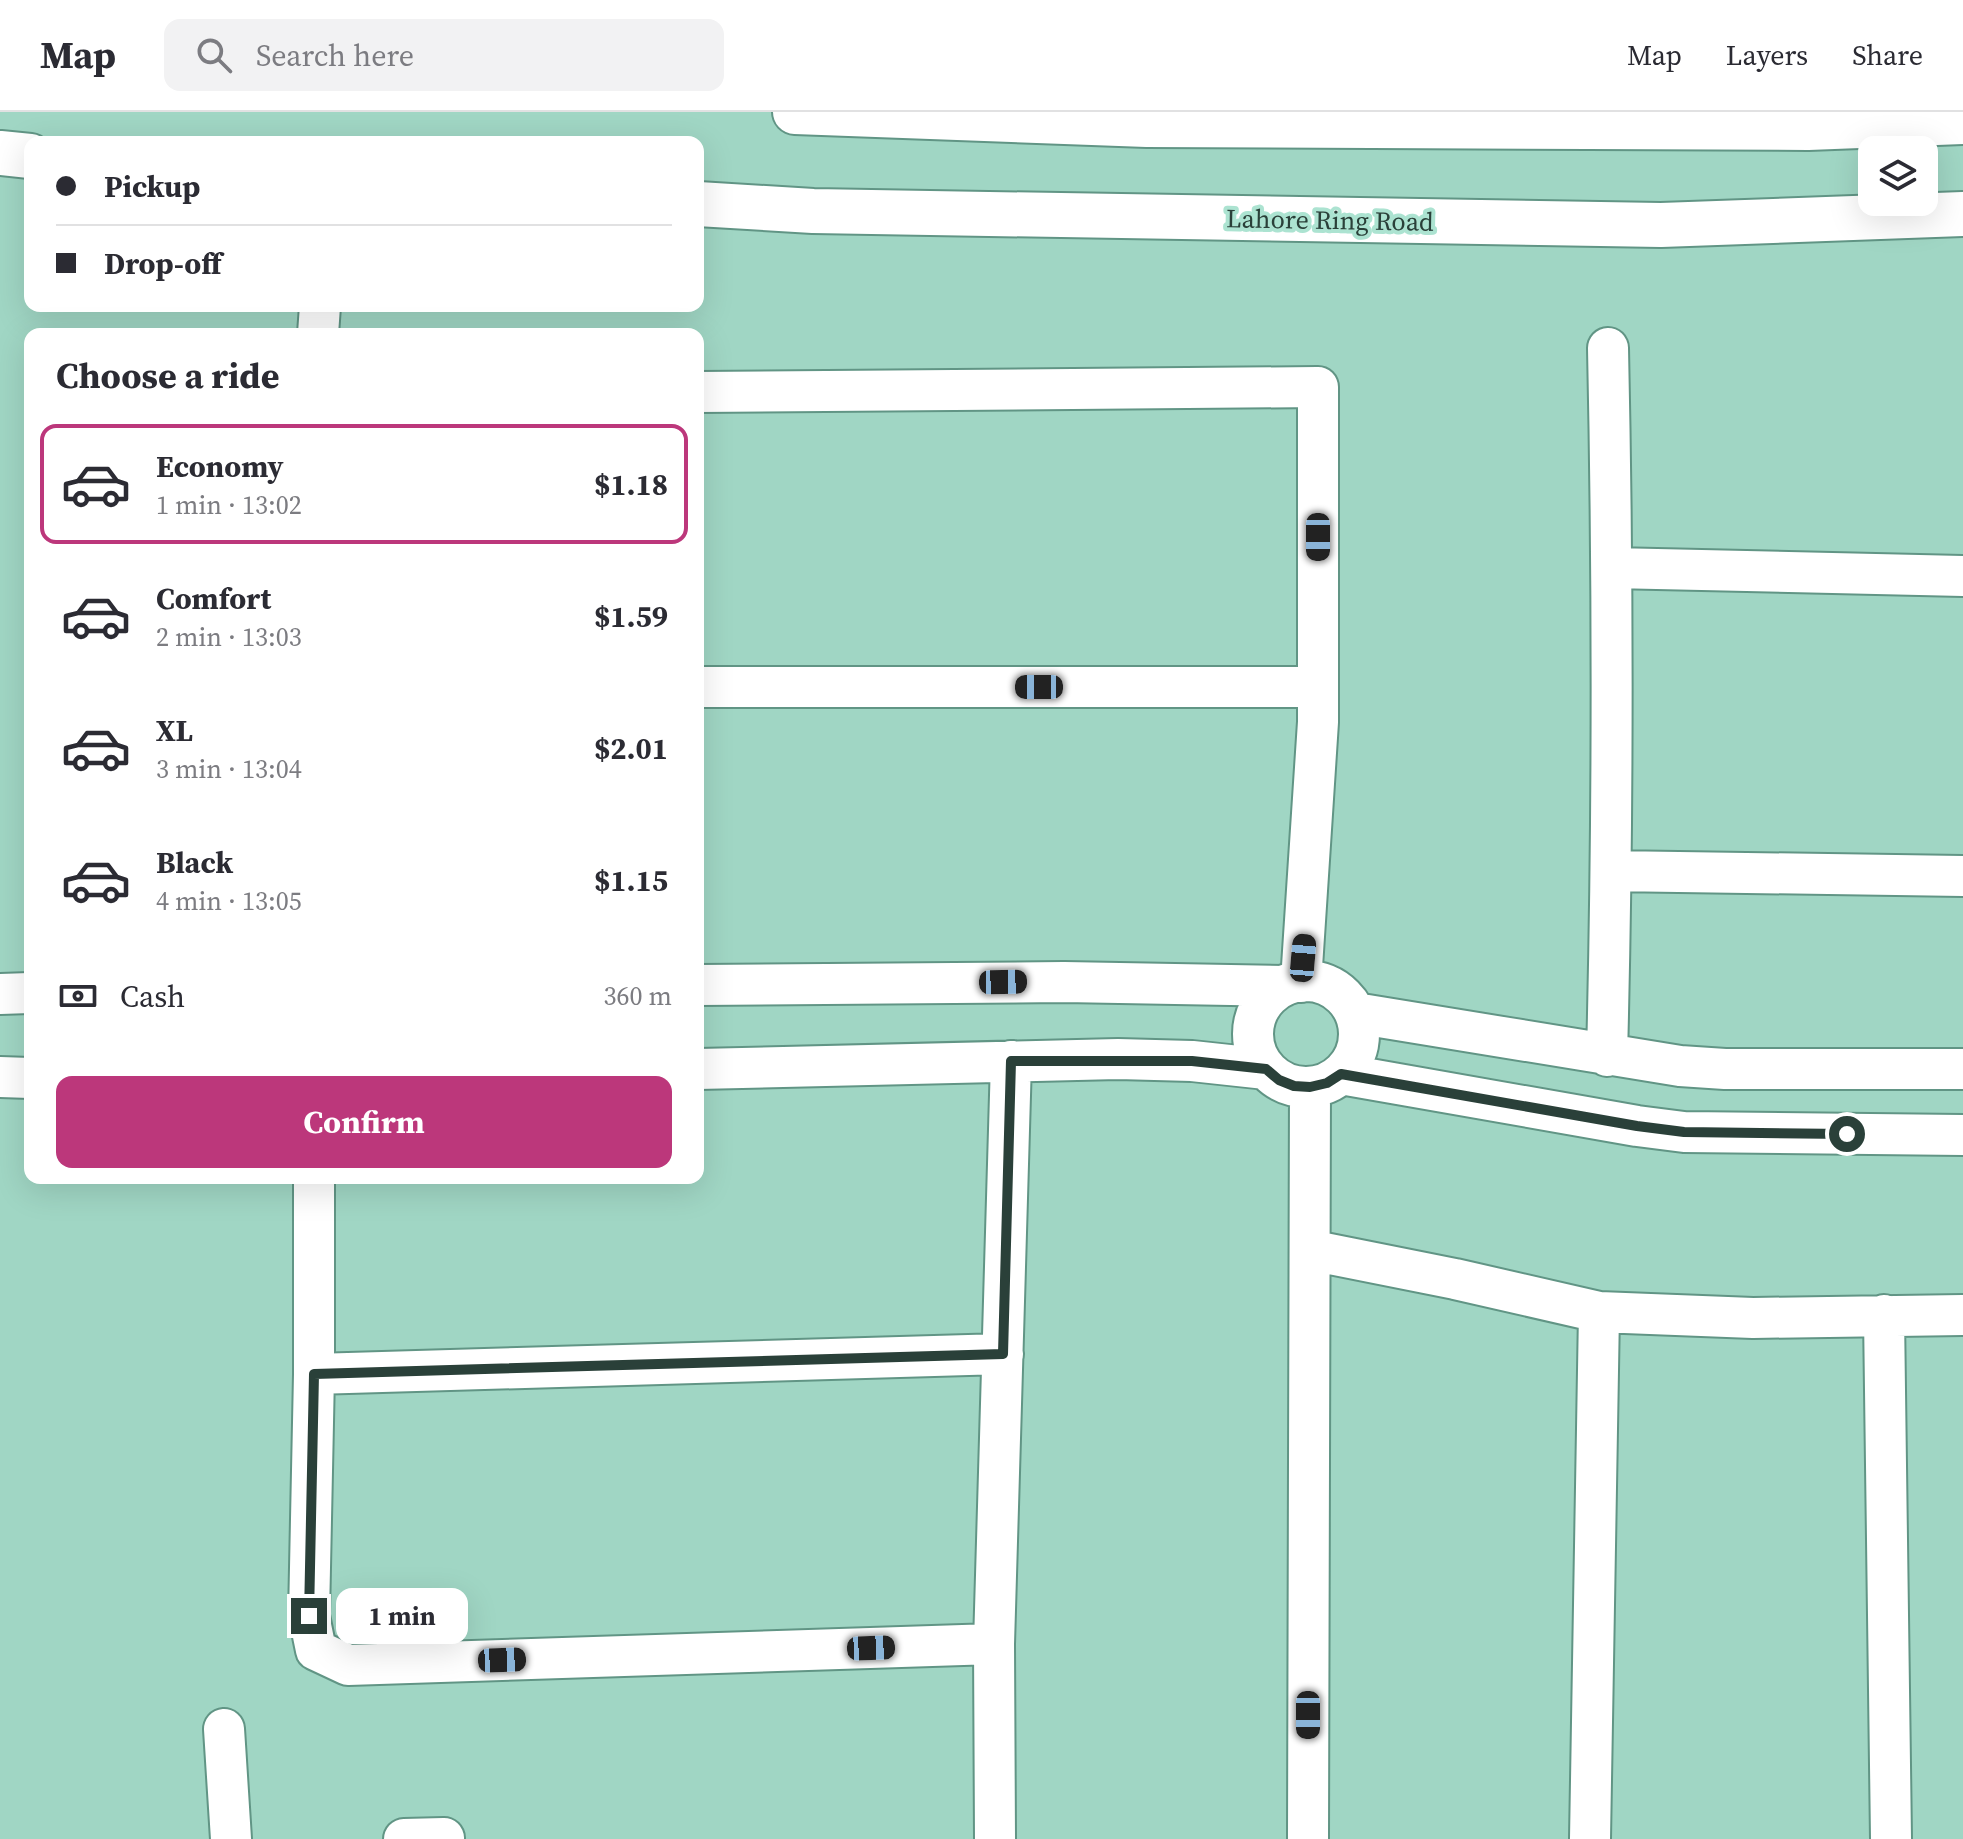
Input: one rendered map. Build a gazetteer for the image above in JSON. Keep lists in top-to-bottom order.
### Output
{
  "streets": {
    "highway": ["Lahore Ring Road"]
  },
  "page": {
    "header": "Map",
    "search": "Search here",
    "nav": ["Map", "Layers", "Share"],
    "banner": ["Pickup", "Drop-off"],
    "heading": "Choose a ride",
    "list": [
      {
        "name": "Economy",
        "note": "1 min · 13:02",
        "value": "$1.18"
      },
      {
        "name": "Comfort",
        "note": "2 min · 13:03",
        "value": "$1.59"
      },
      {
        "name": "XL",
        "note": "3 min · 13:04",
        "value": "$2.01"
      },
      {
        "name": "Black",
        "note": "4 min · 13:05",
        "value": "$1.15"
      }
    ],
    "pay": ["Cash", "360 m"],
    "buttons": "Confirm",
    "bubble": "1 min"
  }
}
